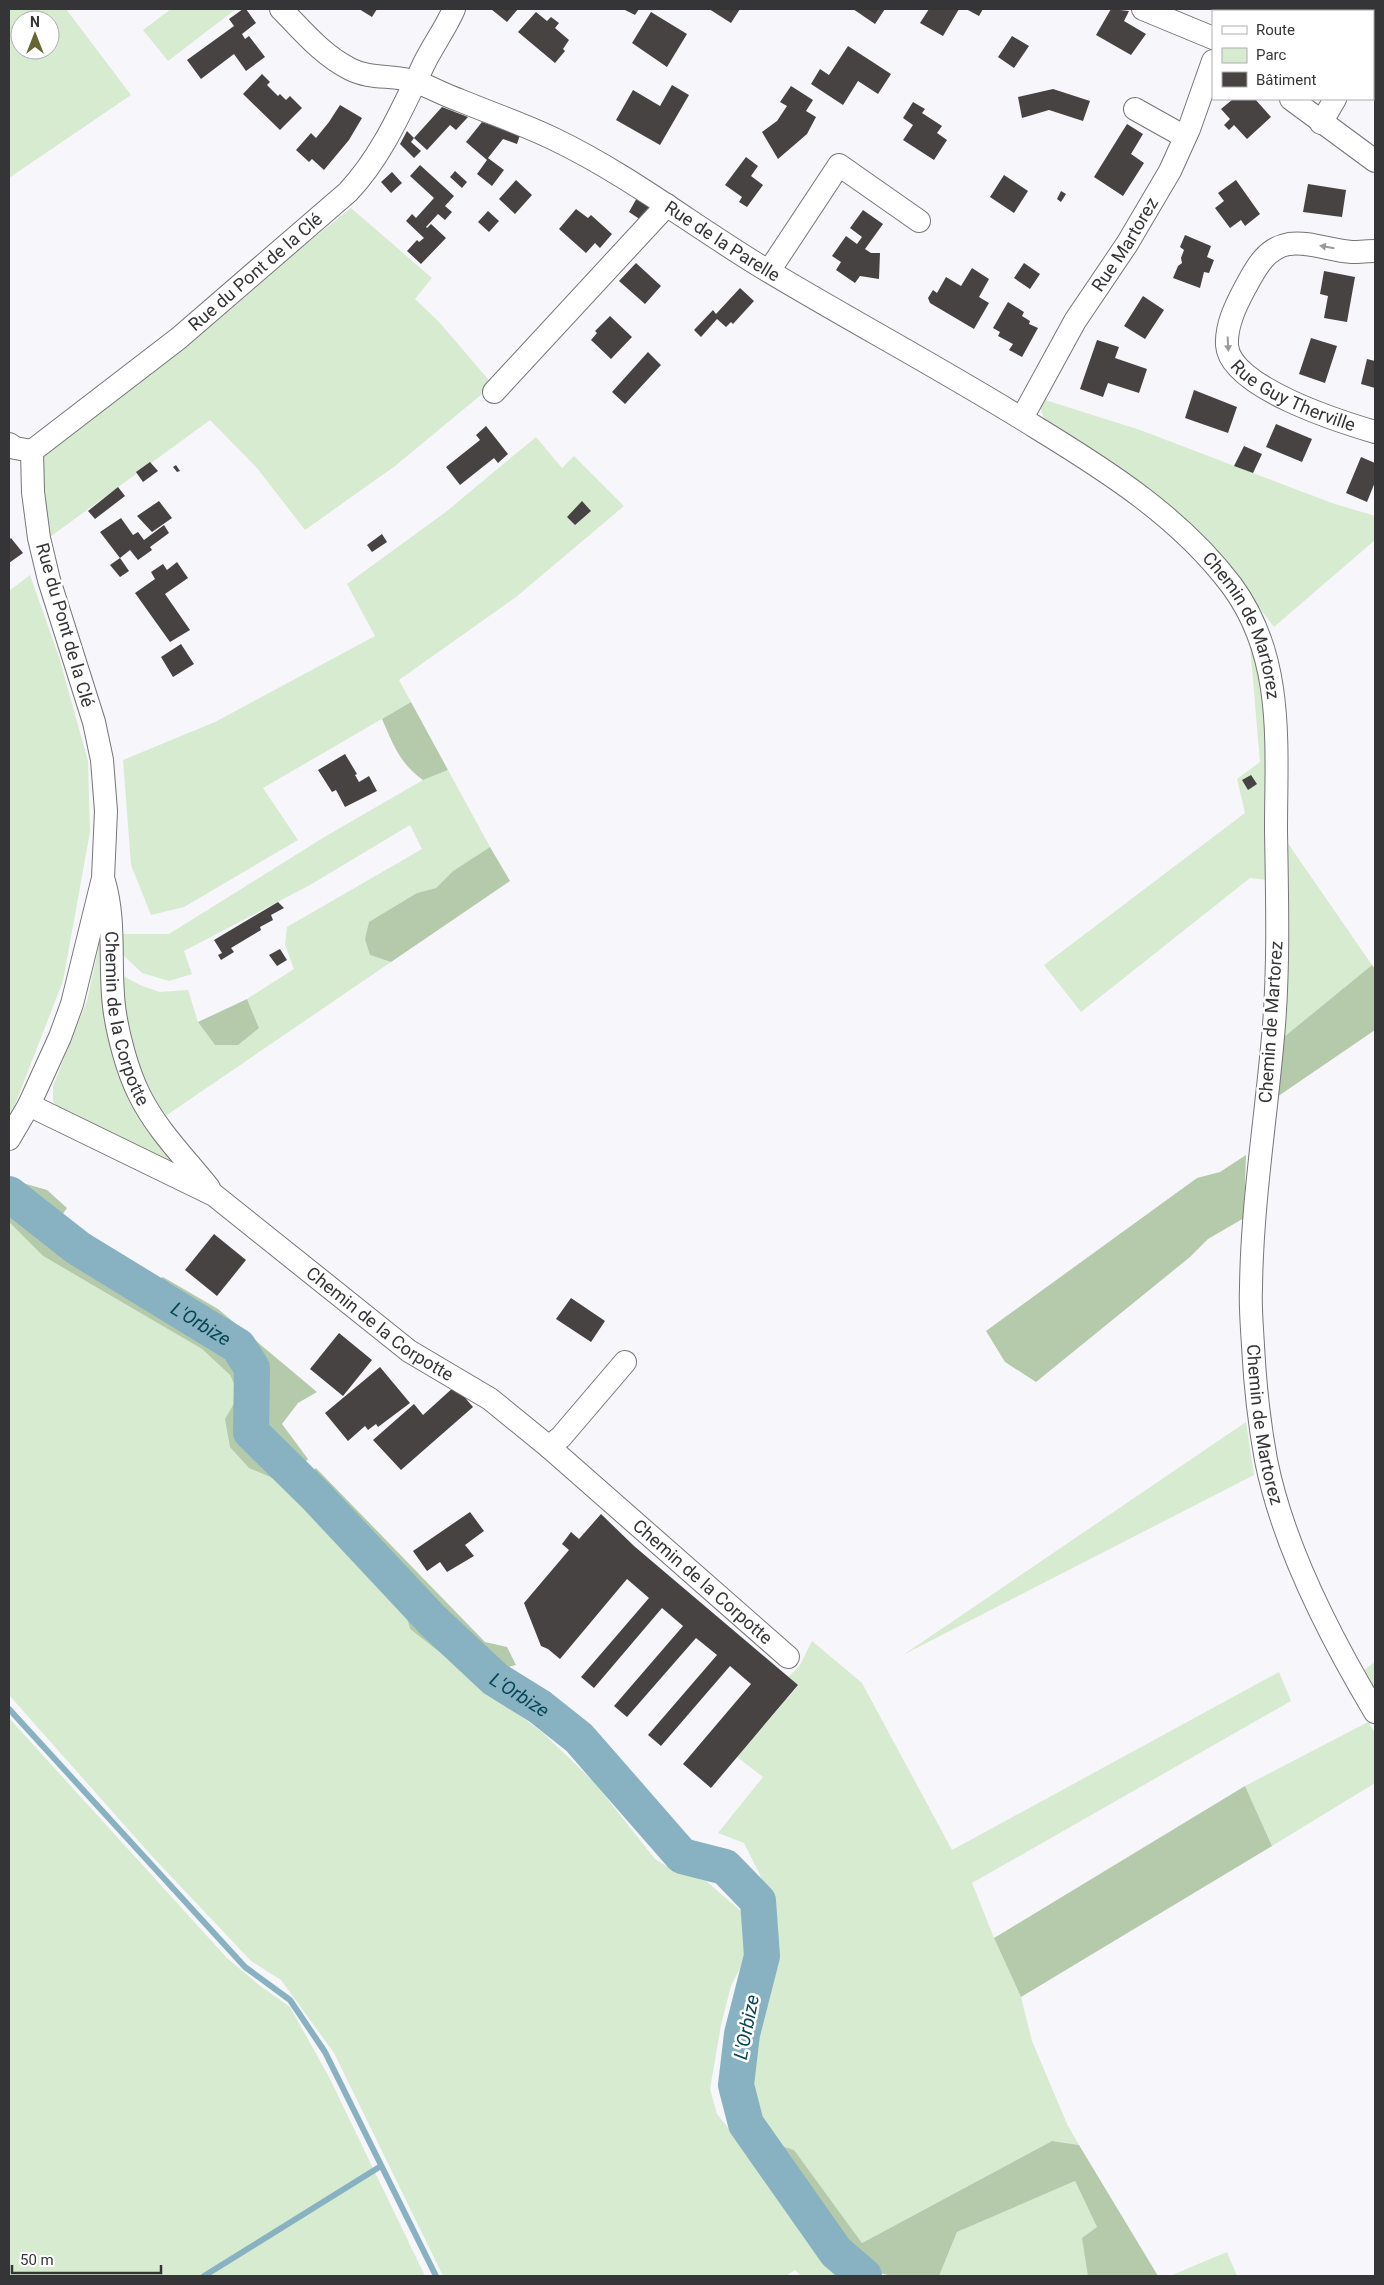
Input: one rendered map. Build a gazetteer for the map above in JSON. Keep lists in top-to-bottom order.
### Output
{
  "streets": {
    "street": [
      "Rue de la Parelle",
      "Rue Martorez",
      "Rue du Pont de la Clé",
      "Rue Guy Therville",
      "Chemin de Martorez",
      "Chemin de la Corpotte"
    ]
  },
  "crossings": [
    ["Rue de la Parelle", "Rue Martorez"],
    ["Rue de la Parelle", "Rue du Pont de la Clé"],
    ["Rue de la Parelle", "Chemin de Martorez"],
    ["Rue Martorez", "Chemin de Martorez"],
    ["Rue du Pont de la Clé", "Chemin de la Corpotte"]
  ],
  "water": ["L'Orbize"],
  "legend": ["Route", "Parc", "Bâtiment"],
  "scale_bar": "50 m",
  "north": "top"
}
